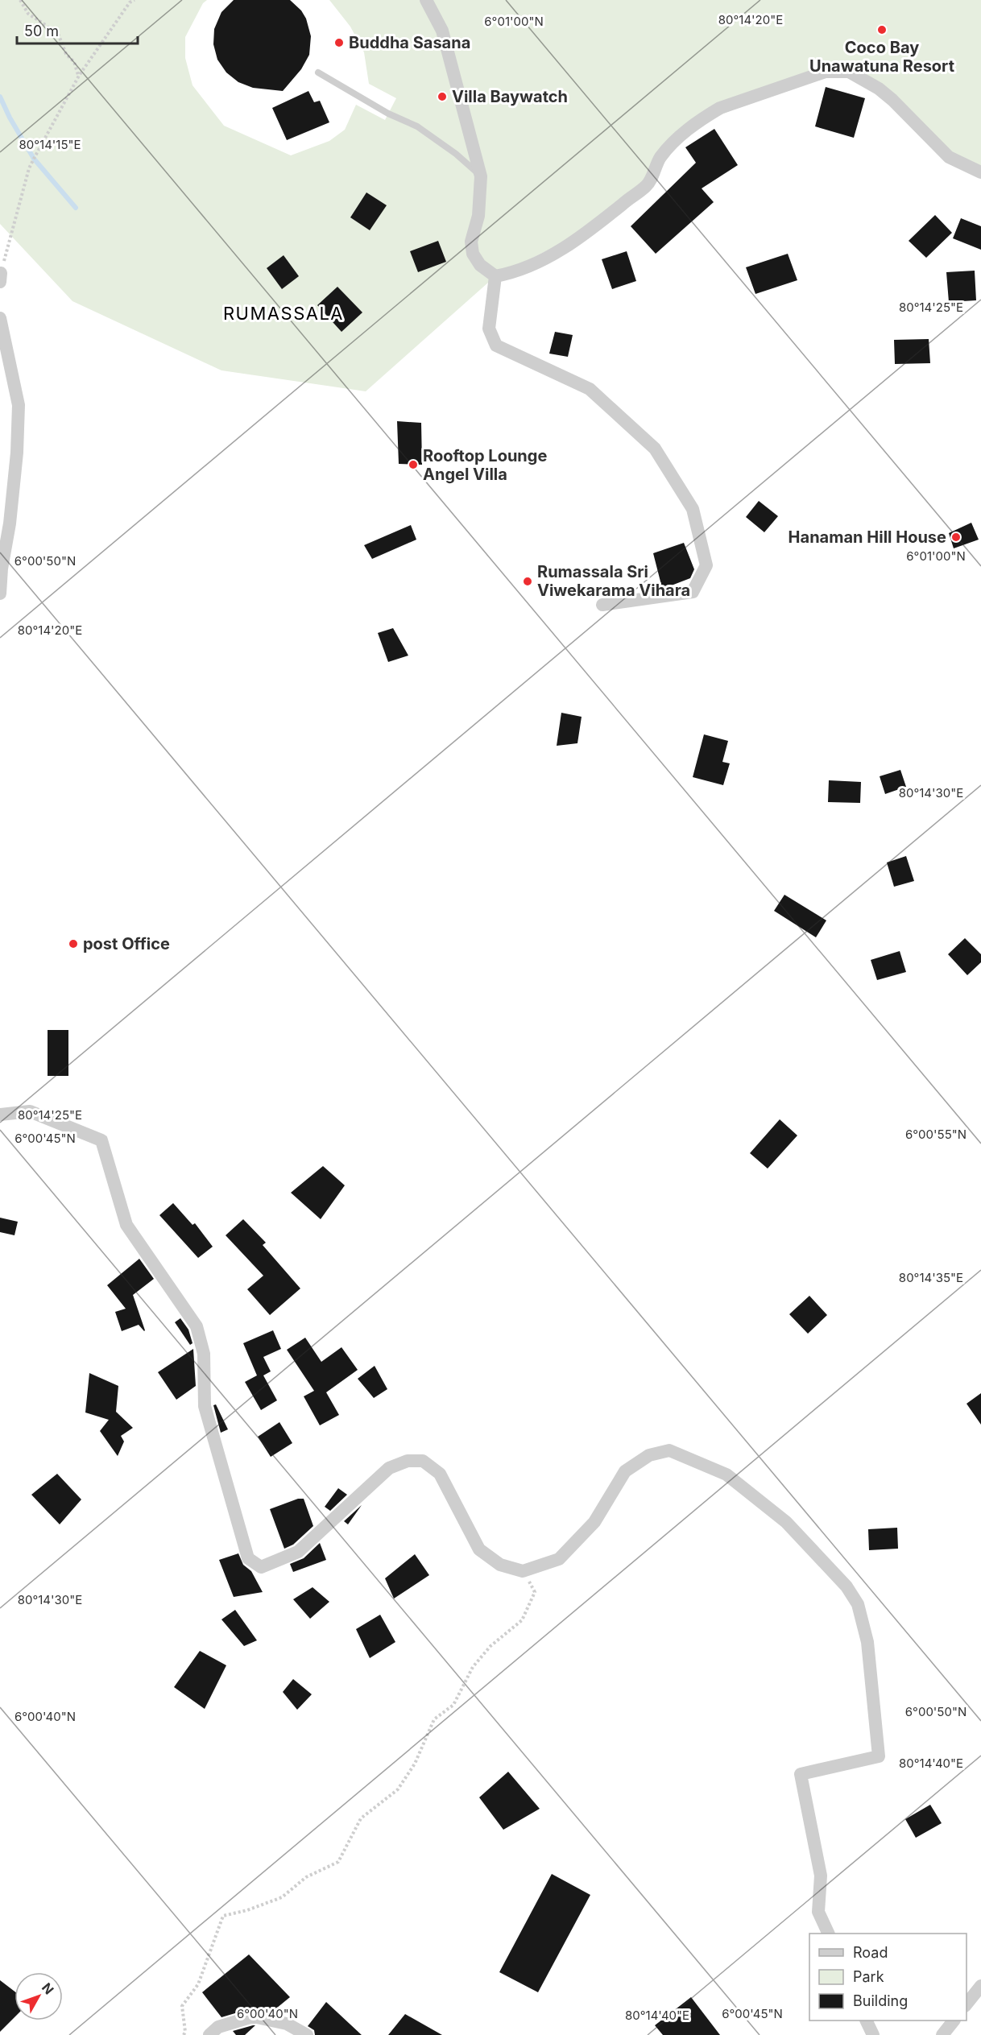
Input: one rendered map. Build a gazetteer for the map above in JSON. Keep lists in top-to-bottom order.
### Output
{
  "districts": ["RUMASSALA"],
  "places": [
    "Coco Bay Unawatuna Resort",
    "Buddha Sasana",
    "Villa Baywatch",
    "Rooftop Lounge Angel Villa",
    "Hanaman Hill House",
    "Rumassala Sri Viwekarama Vihara",
    "post Office"
  ],
  "legend": ["Road", "Park", "Building"],
  "scale_bar": "50 m",
  "north": "top right",
  "coordinates": [
    "80°14'20\"E",
    "6°01'00\"N",
    "80°14'15\"E",
    "80°14'25\"E",
    "6°00'50\"N",
    "80°14'30\"E",
    "6°00'55\"N",
    "6°00'45\"N",
    "80°14'35\"E",
    "6°00'40\"N",
    "80°14'40\"E"
  ]
}
